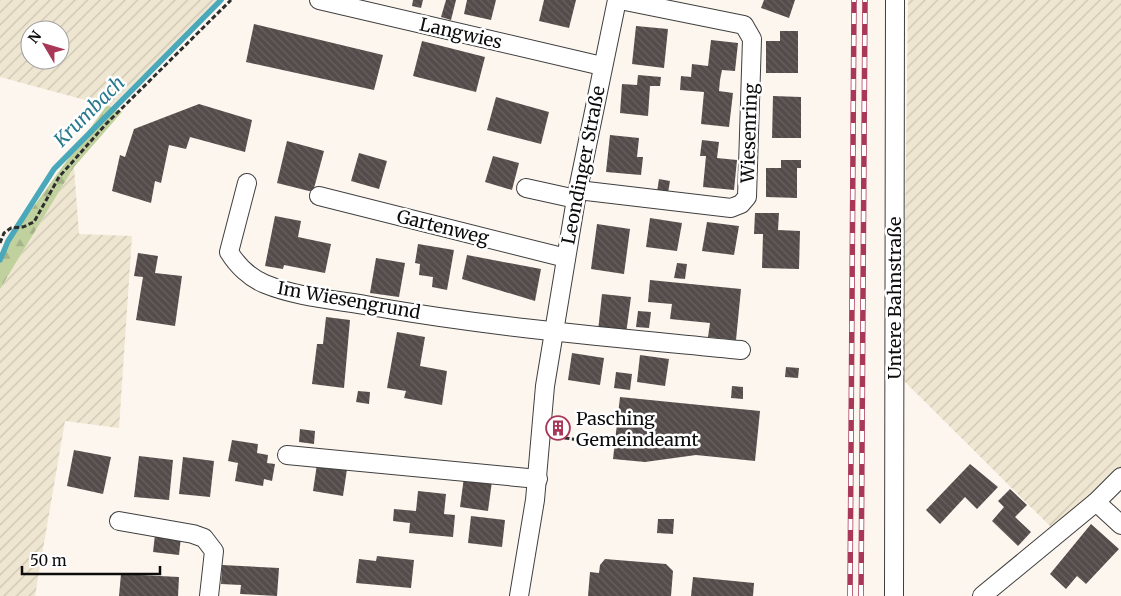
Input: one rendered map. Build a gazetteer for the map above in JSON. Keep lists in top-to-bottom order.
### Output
{
  "streets": {
    "street": [
      "Langwies",
      "Wiesenring",
      "Leondinger Straße",
      "Gartenweg",
      "Untere Bahnstraße",
      "Im Wiesengrund"
    ]
  },
  "crossings": [
    ["Langwies", "Leondinger Straße"],
    ["Wiesenring", "Leondinger Straße"],
    ["Leondinger Straße", "Gartenweg"],
    ["Leondinger Straße", "Im Wiesengrund"]
  ],
  "water": ["Krumbach"],
  "places": {
    "building": ["Pasching Gemeindeamt"]
  },
  "scale_bar": "50 m",
  "north": "top left"
}
